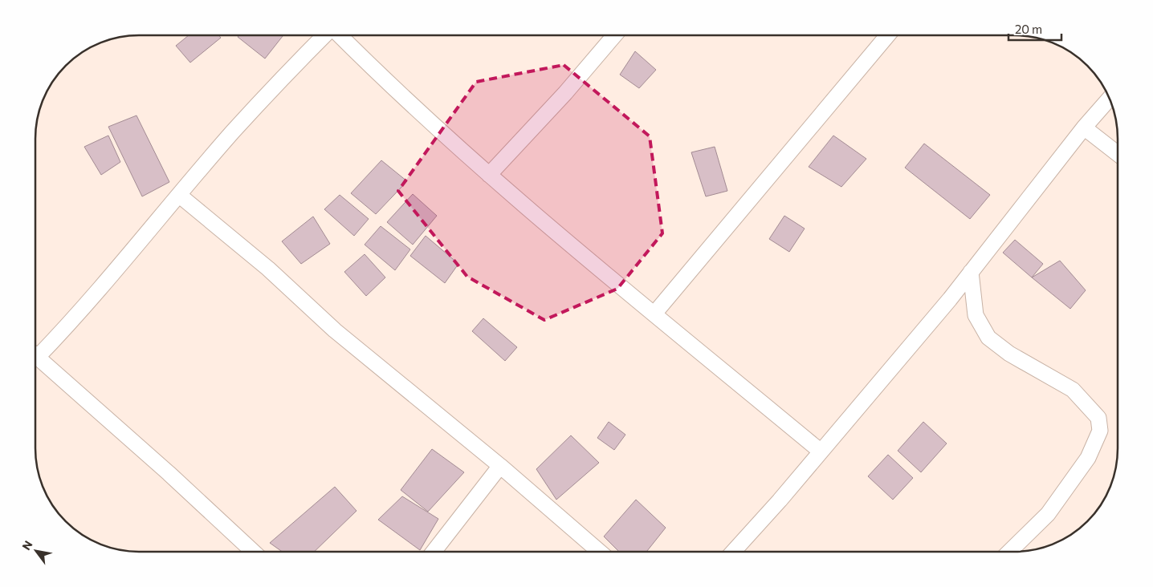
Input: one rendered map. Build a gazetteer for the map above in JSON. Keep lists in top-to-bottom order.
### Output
{
  "scale_bar": "20 m",
  "north": "top left"
}
